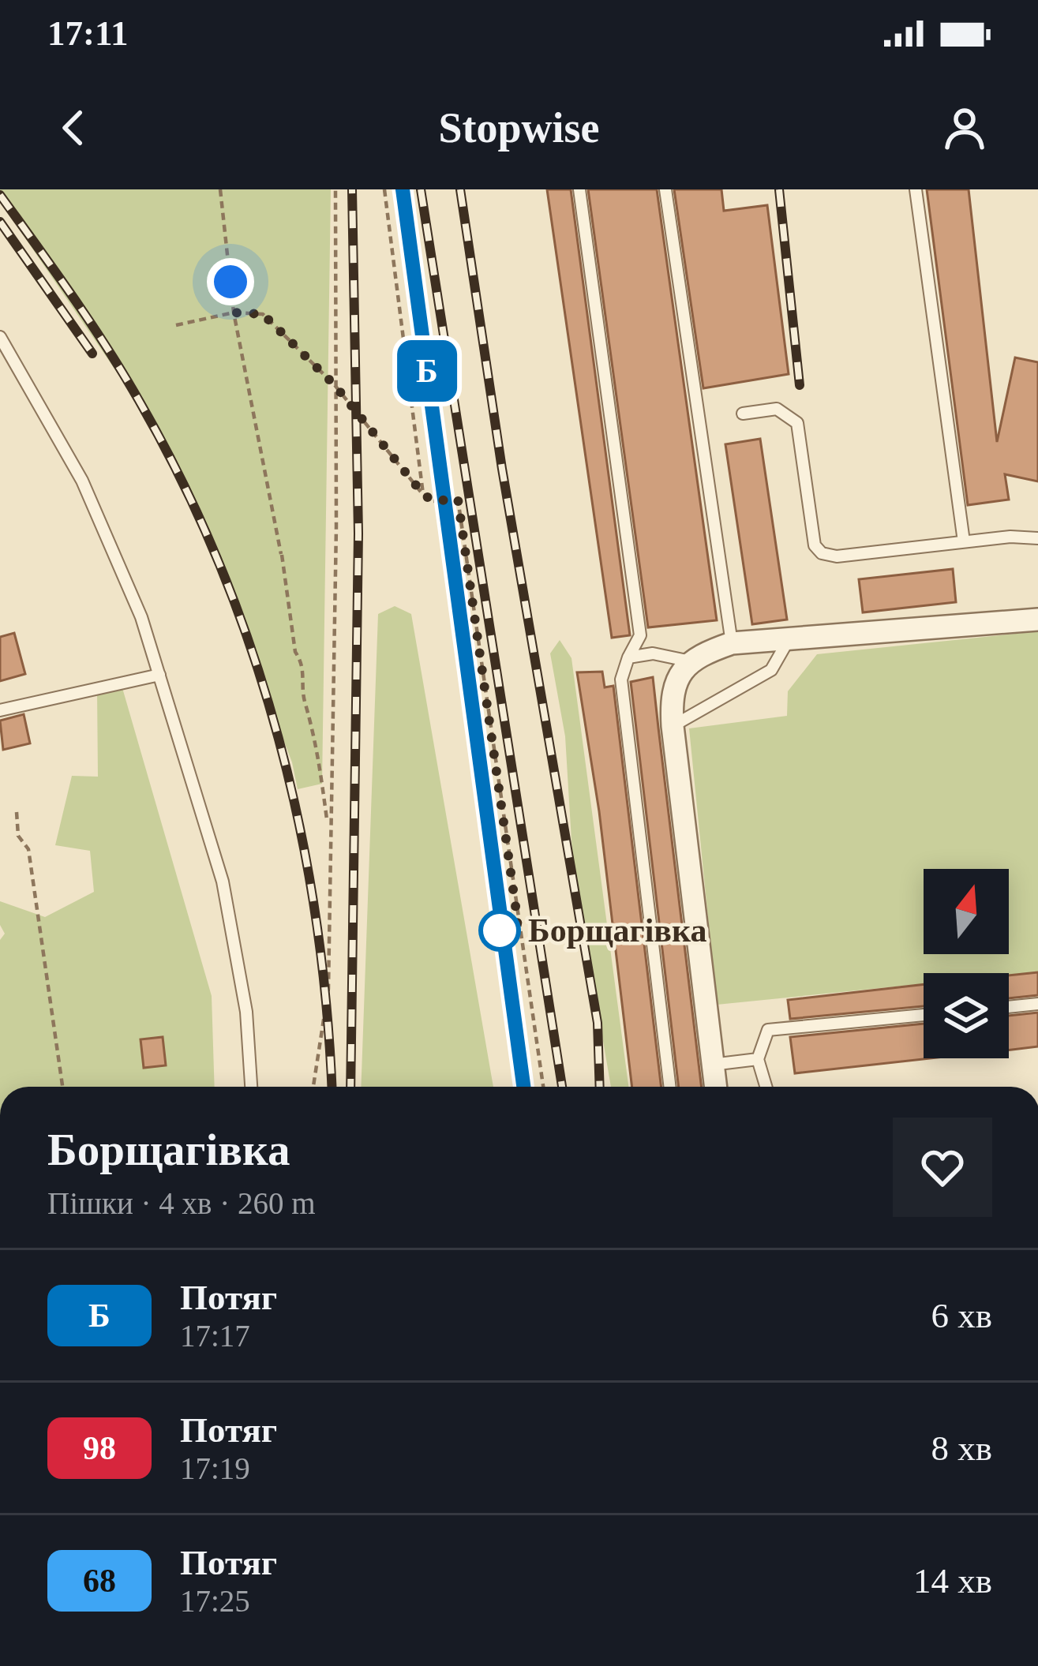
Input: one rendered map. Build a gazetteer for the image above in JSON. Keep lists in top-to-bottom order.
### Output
{
  "places": ["Борщагівка"],
  "north": "top",
  "page": {
    "status": "17:11",
    "header": "Stopwise",
    "on_map": "Б",
    "heading": ["Борщагівка", "Пішки · 4 хв · 260 m"],
    "list": [
      {
        "mark": "Б",
        "name": "Потяг",
        "note": "17:17",
        "value": "6 хв"
      },
      {
        "mark": "98",
        "name": "Потяг",
        "note": "17:19",
        "value": "8 хв"
      },
      {
        "mark": "68",
        "name": "Потяг",
        "note": "17:25",
        "value": "14 хв"
      }
    ]
  }
}
